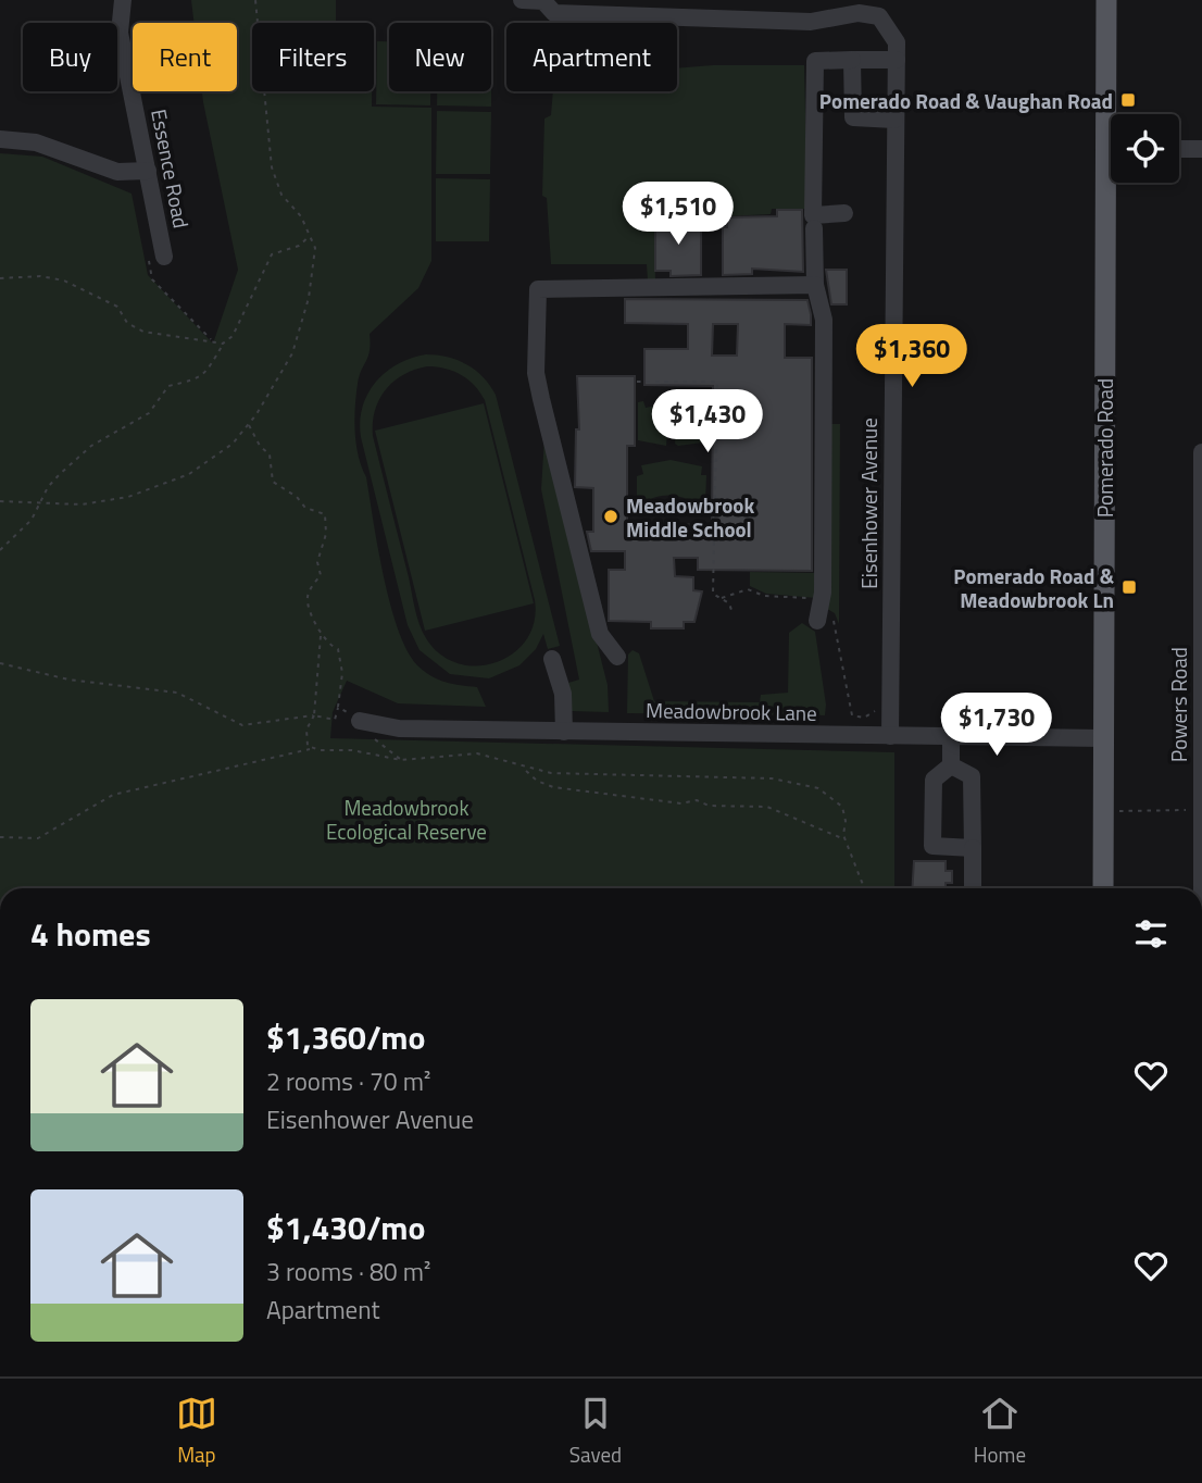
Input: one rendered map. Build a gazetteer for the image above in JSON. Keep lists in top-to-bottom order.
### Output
{
  "streets": {
    "main road": ["Pomerado Road"],
    "street": [
      "Essence Road",
      "Eisenhower Avenue",
      "Powers Road",
      "Meadowbrook Lane"
    ]
  },
  "crossings": [
    ["Pomerado Road", "Meadowbrook Lane"],
    ["Eisenhower Avenue", "Meadowbrook Lane"]
  ],
  "parks": ["Meadowbrook Ecological Reserve"],
  "places": {
    "transit": ["Pomerado Road & Vaughan Road", "Pomerado Road & Meadowbrook Ln"],
    "other": ["Meadowbrook Middle School"]
  },
  "page": {
    "chip": [
      "Buy",
      "Rent",
      "Filters",
      "New",
      "Apartment"
    ],
    "price": [
      "$1,510",
      "$1,360",
      "$1,430",
      "$1,730"
    ],
    "heading": "4 homes",
    "list": [
      {
        "name": "$1,360/mo",
        "note": "2 rooms · 70 m² · Eisenhower Avenue"
      },
      {
        "name": "$1,430/mo",
        "note": "3 rooms · 80 m² · Apartment"
      }
    ],
    "tabs": ["Map", "Saved", "Home"]
  }
}
